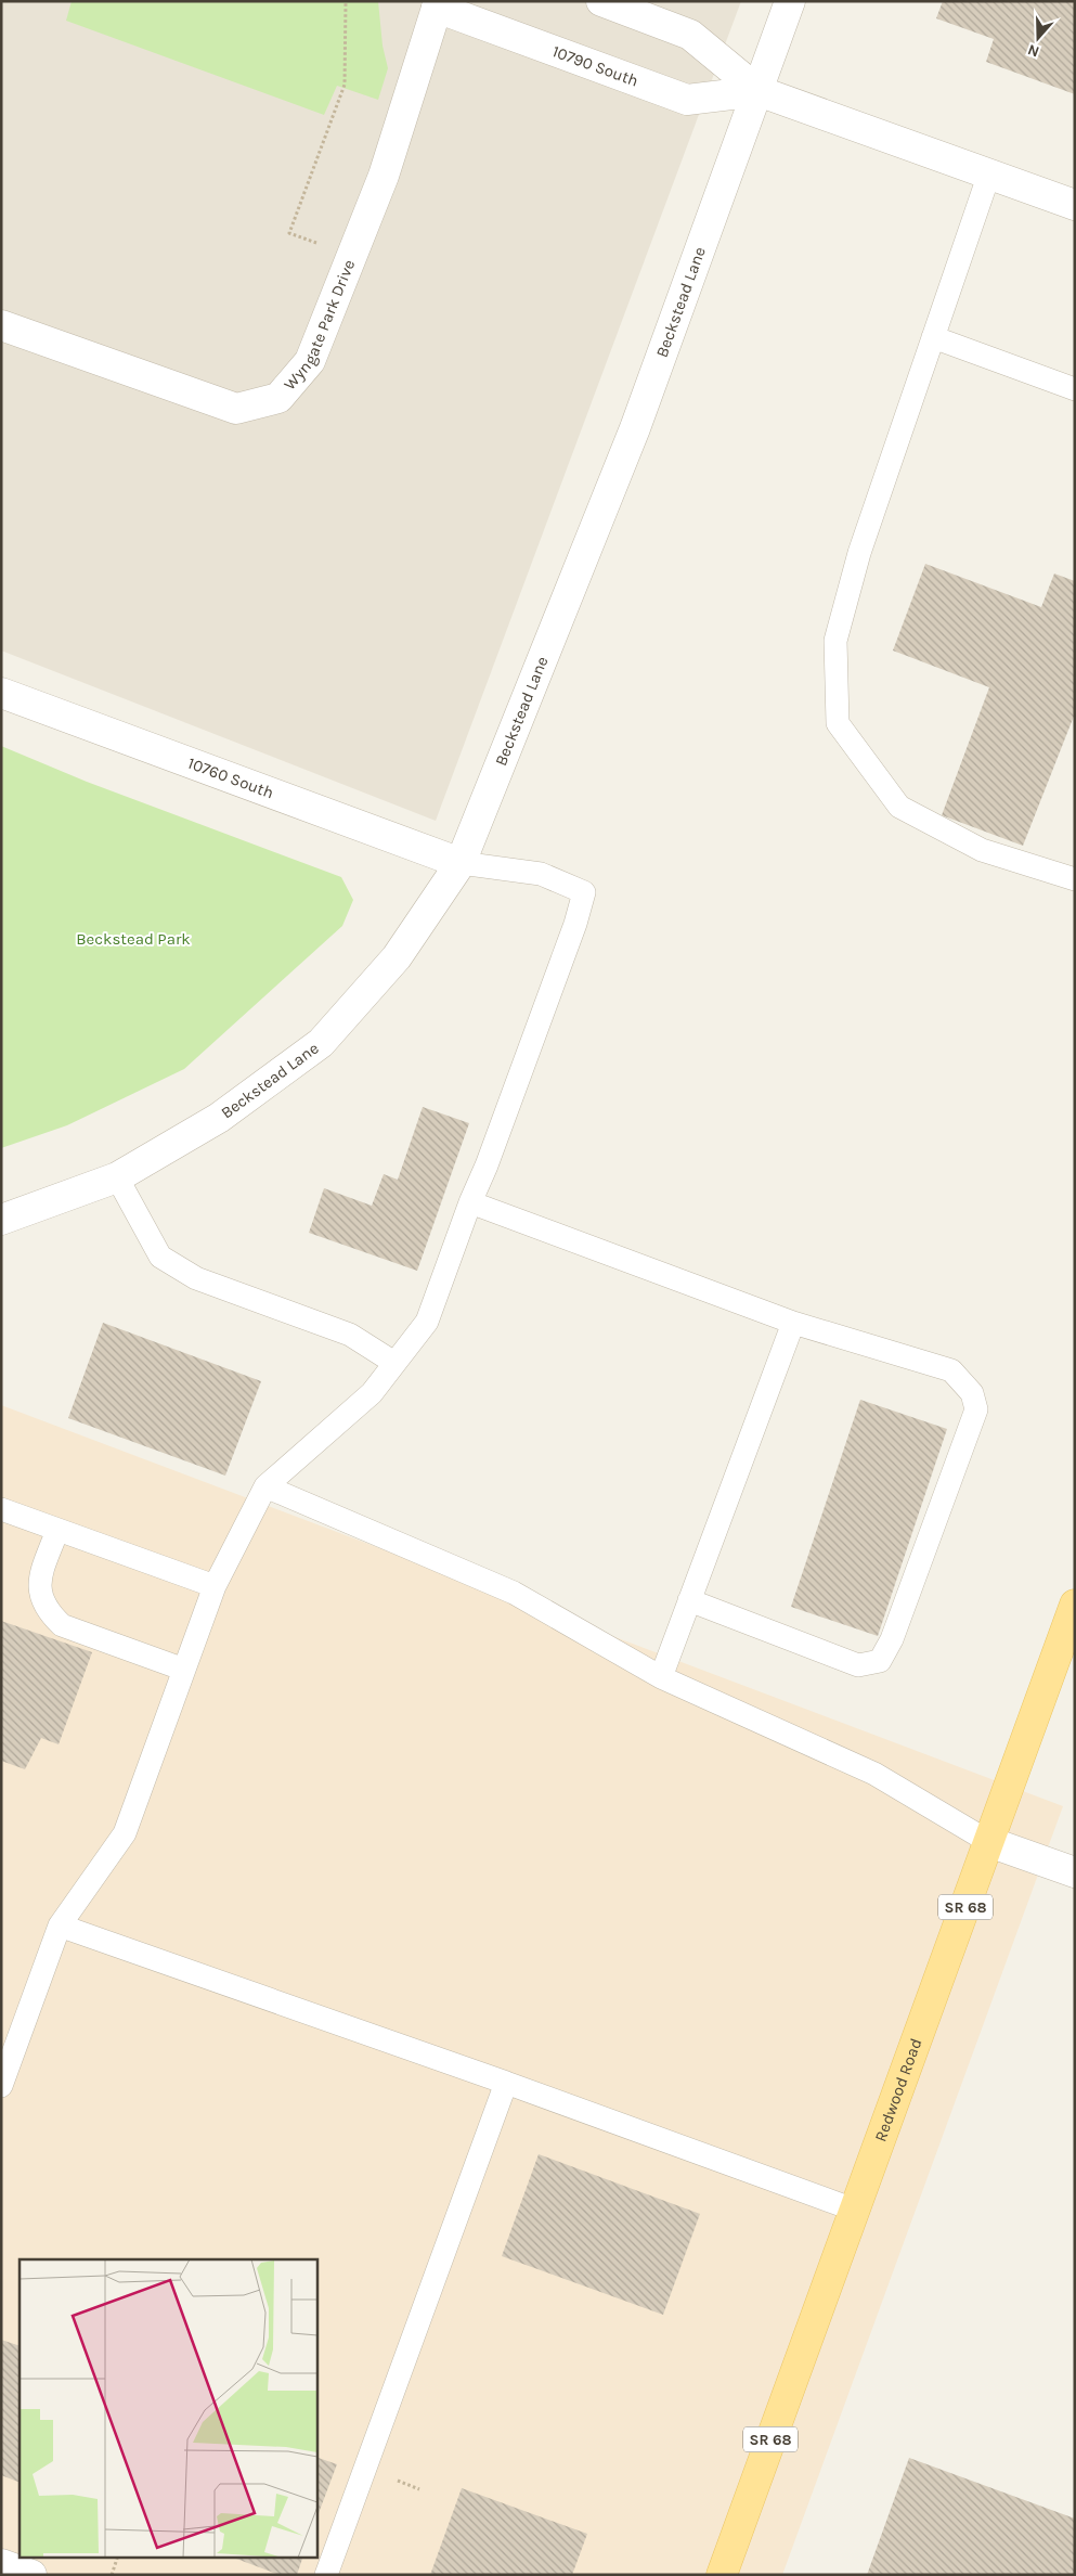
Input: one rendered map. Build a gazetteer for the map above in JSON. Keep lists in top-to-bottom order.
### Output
{
  "streets": {
    "main road": ["SR 68", "Redwood Road"],
    "street": [
      "10790 South",
      "Beckstead Lane",
      "Wyngate Park Drive",
      "10760 South"
    ]
  },
  "crossings": [
    ["10790 South", "Beckstead Lane"],
    ["10790 South", "Wyngate Park Drive"],
    ["Beckstead Lane", "10760 South"]
  ],
  "parks": ["Beckstead Park"],
  "north": "bottom"
}
